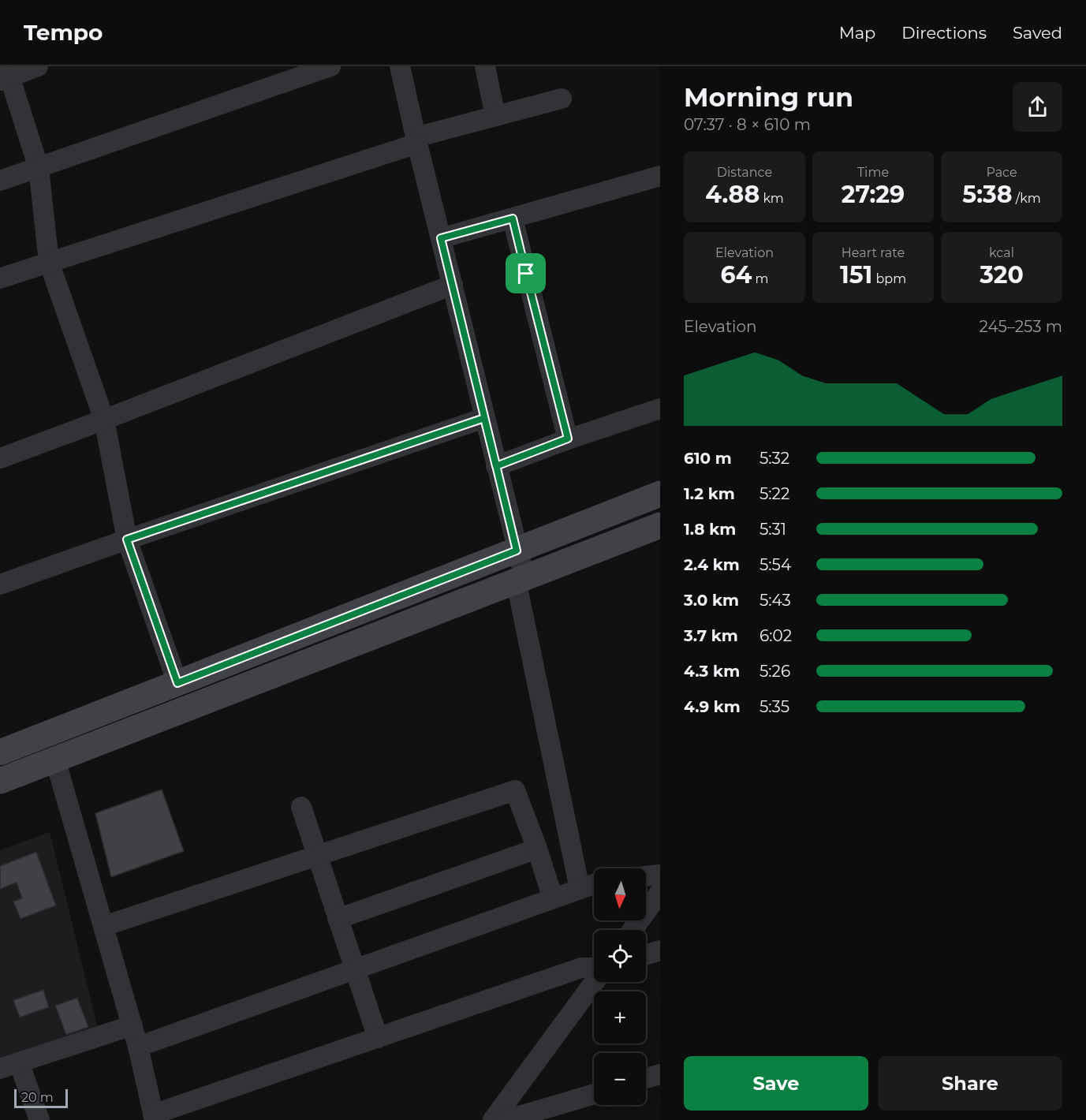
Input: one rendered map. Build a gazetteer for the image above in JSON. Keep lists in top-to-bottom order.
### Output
{
  "scale_bar": "20 m",
  "north": "bottom",
  "page": {
    "header": "Tempo",
    "nav": ["Map", "Directions", "Saved"],
    "heading": ["Morning run", "07:37 · 8 × 610 m"],
    "stats": [
      ["Distance", "4.88 km"],
      ["Time", "27:29"],
      ["Pace", "5:38 /km"],
      ["Elevation", "64 m"],
      ["Heart rate", "151 bpm"],
      ["kcal", "320"]
    ],
    "chart": ["Elevation", "245–253 m"],
    "list": [
      {
        "name": "610 m",
        "note": "5:32"
      },
      {
        "name": "1.2 km",
        "note": "5:22"
      },
      {
        "name": "1.8 km",
        "note": "5:31"
      },
      {
        "name": "2.4 km",
        "note": "5:54"
      },
      {
        "name": "3.0 km",
        "note": "5:43"
      },
      {
        "name": "3.7 km",
        "note": "6:02"
      },
      {
        "name": "4.3 km",
        "note": "5:26"
      },
      {
        "name": "4.9 km",
        "note": "5:35"
      }
    ],
    "map_buttons": ["+", "−"],
    "buttons": ["Save", "Share"],
    "scale": "20 m"
  }
}
